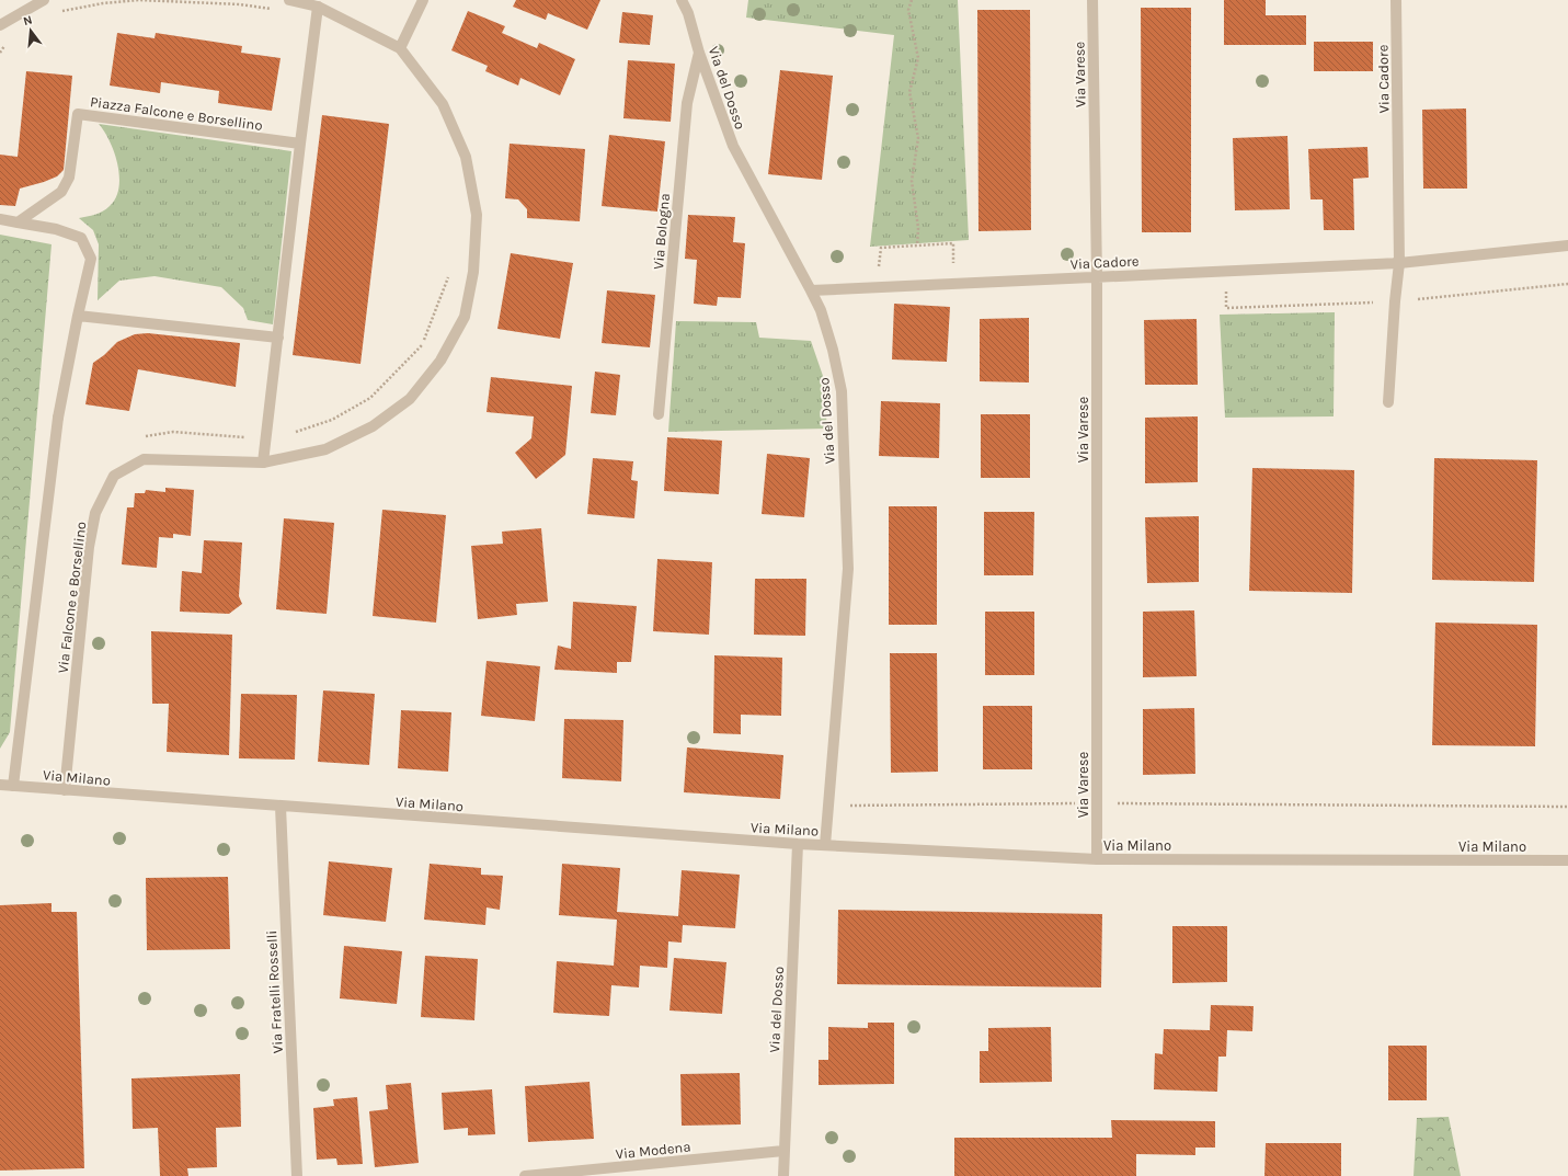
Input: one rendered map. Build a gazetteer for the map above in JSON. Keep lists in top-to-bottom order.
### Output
{
  "streets": {
    "street": [
      "Via Varese",
      "Via Cadore",
      "Via del Dosso",
      "Piazza Falcone e Borsellino",
      "Via Bologna",
      "Via Falcone e Borsellino",
      "Via Milano",
      "Via Fratelli Rosselli",
      "Via Modena"
    ]
  },
  "crossings": [
    ["Via Varese", "Via Cadore"],
    ["Via Varese", "Via Milano"],
    ["Via Cadore", "Via del Dosso"],
    ["Via del Dosso", "Via Bologna"],
    ["Via del Dosso", "Via Milano"],
    ["Via del Dosso", "Via Modena"],
    ["Via Falcone e Borsellino", "Via Milano"],
    ["Via Milano", "Via Fratelli Rosselli"]
  ],
  "north": "top"
}
